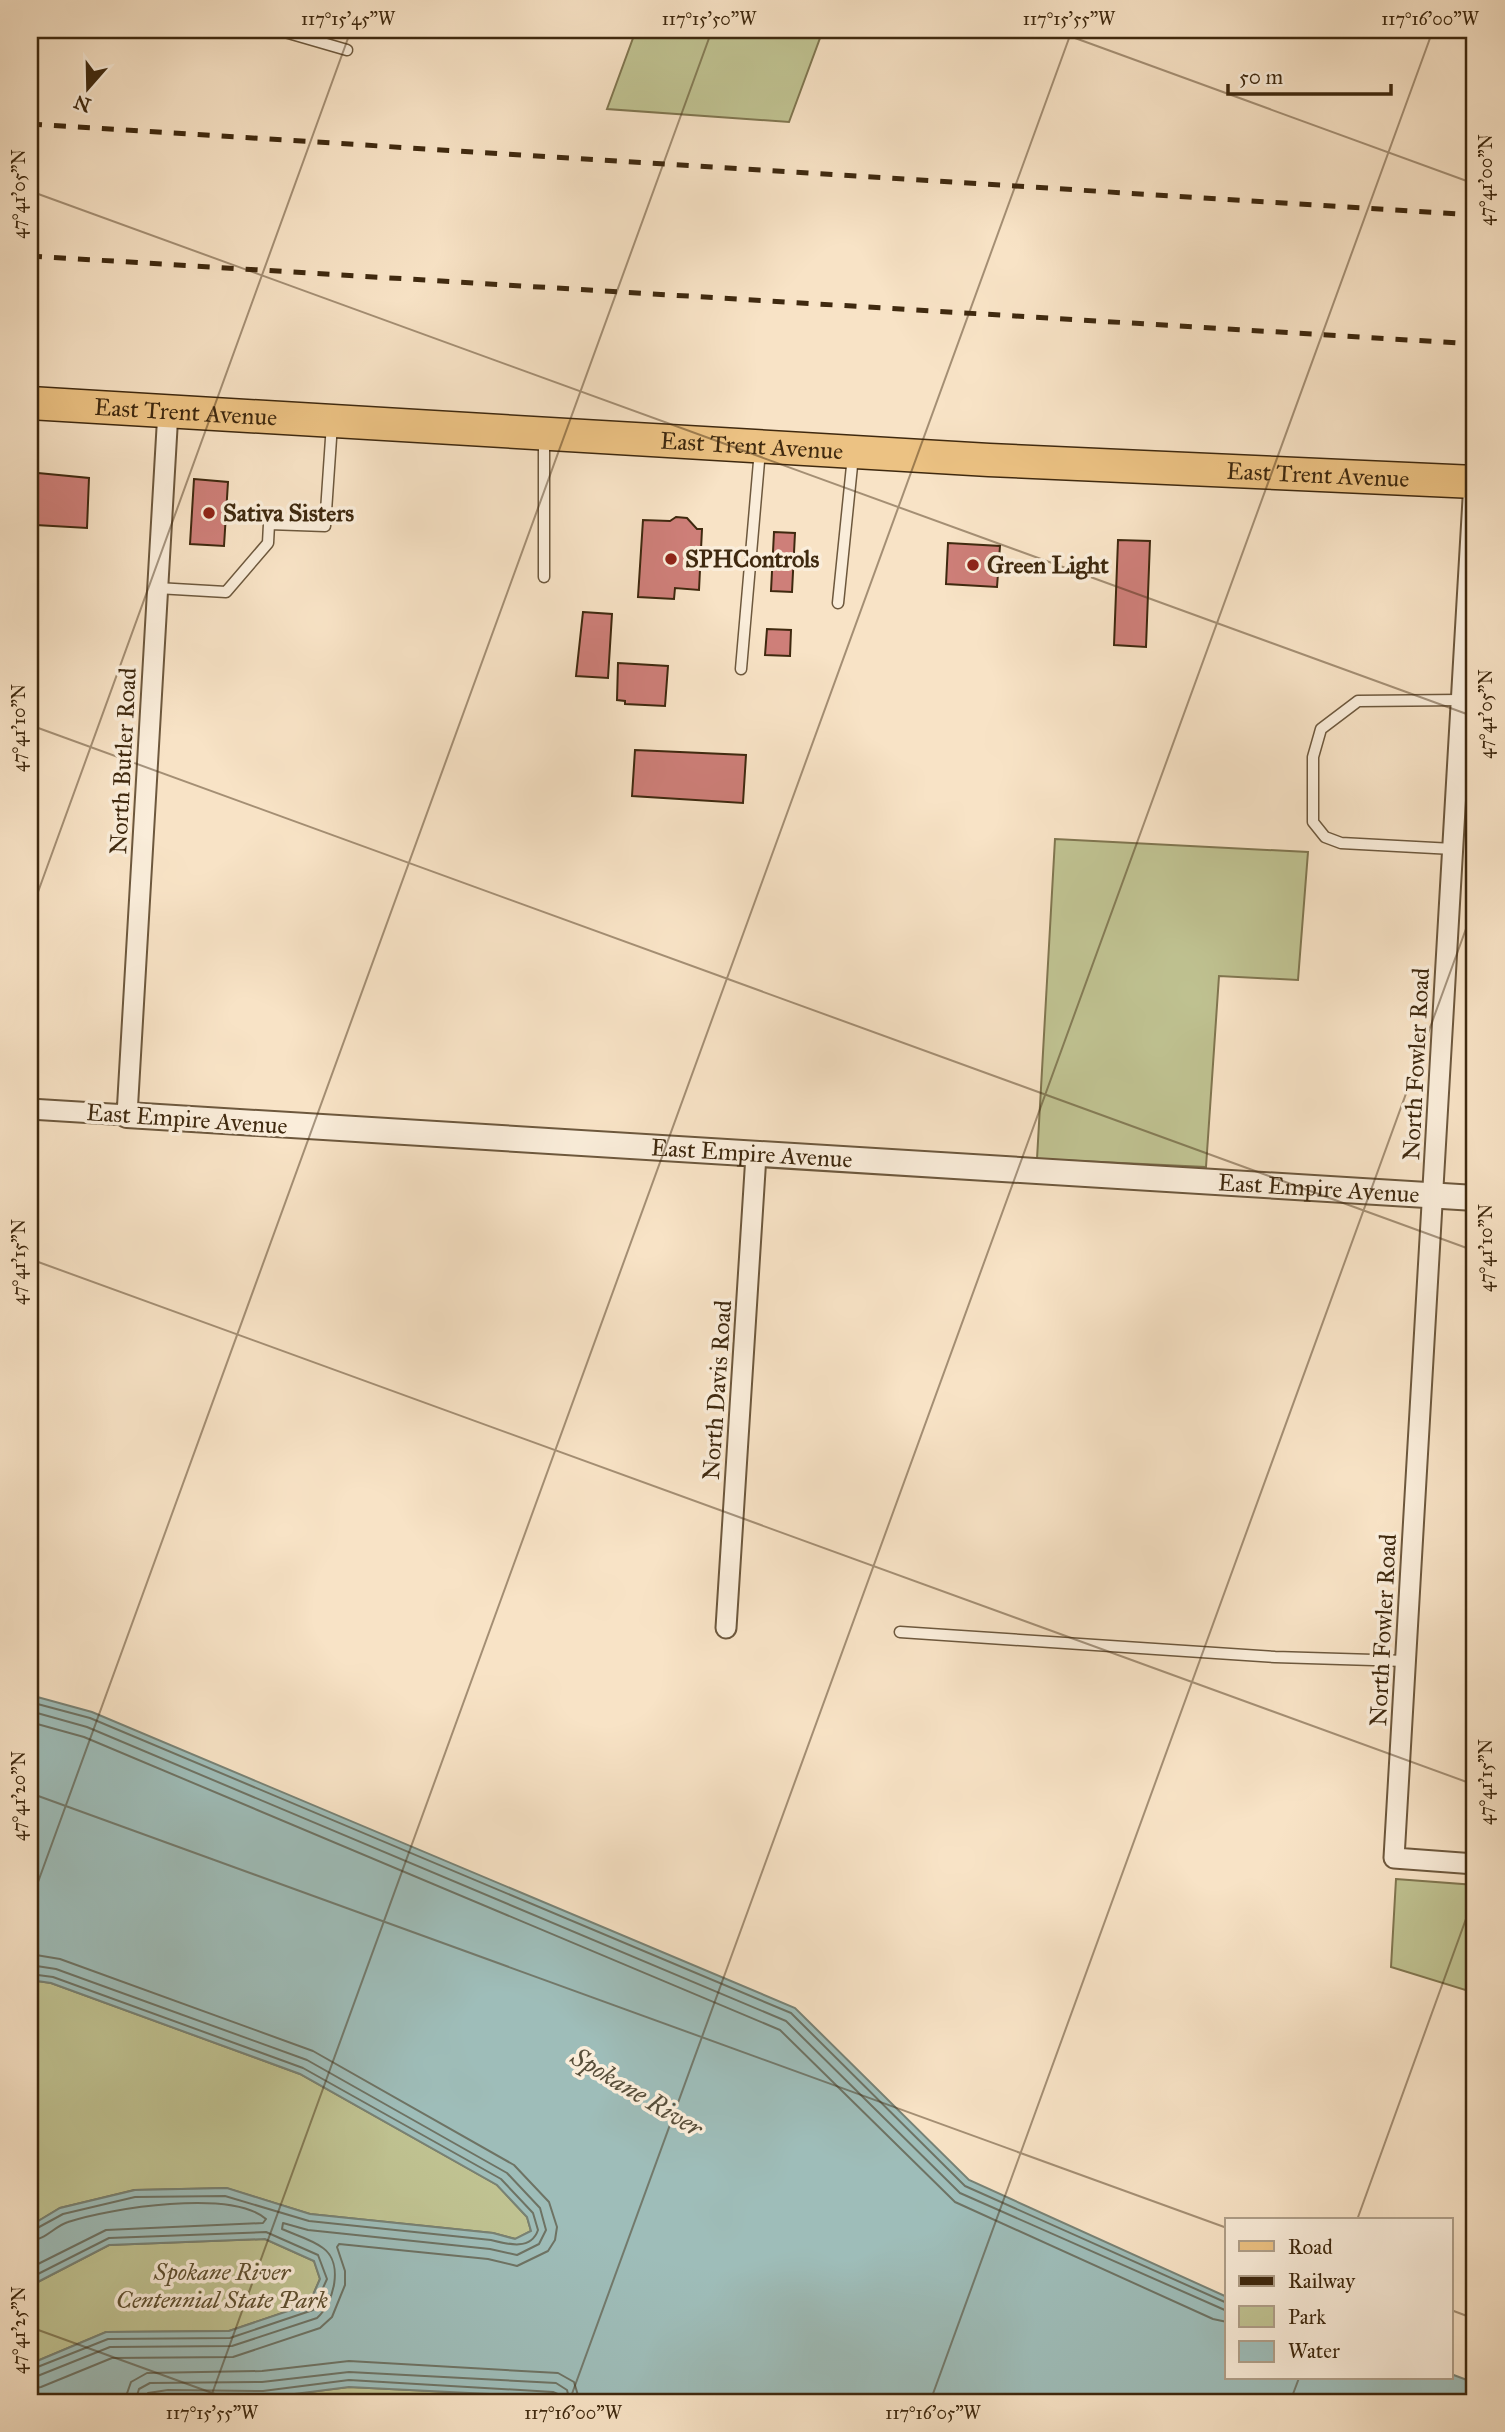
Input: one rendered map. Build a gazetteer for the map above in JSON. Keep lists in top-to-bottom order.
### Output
{
  "streets": {
    "main road": ["East Trent Avenue"],
    "street": [
      "North Butler Road",
      "North Fowler Road",
      "East Empire Avenue",
      "North Davis Road"
    ]
  },
  "crossings": [
    ["East Trent Avenue", "North Butler Road"],
    ["East Trent Avenue", "North Fowler Road"],
    ["North Butler Road", "East Empire Avenue"],
    ["North Fowler Road", "East Empire Avenue"],
    ["East Empire Avenue", "North Davis Road"]
  ],
  "water": ["Spokane River"],
  "parks": ["Spokane River Centennial State Park"],
  "places": ["Sativa Sisters", "SPHControls", "Green Light"],
  "legend": [
    "Road",
    "Railway",
    "Park",
    "Water"
  ],
  "scale_bar": "50 m",
  "north": "bottom",
  "coordinates": [
    "117°15'45\"W",
    "117°15'50\"W",
    "117°15'55\"W",
    "117°16'00\"W",
    "47°41'00\"N",
    "47°41'05\"N",
    "47°41'10\"N",
    "47°41'15\"N",
    "47°41'20\"N",
    "47°41'25\"N",
    "117°16'05\"W"
  ]
}
